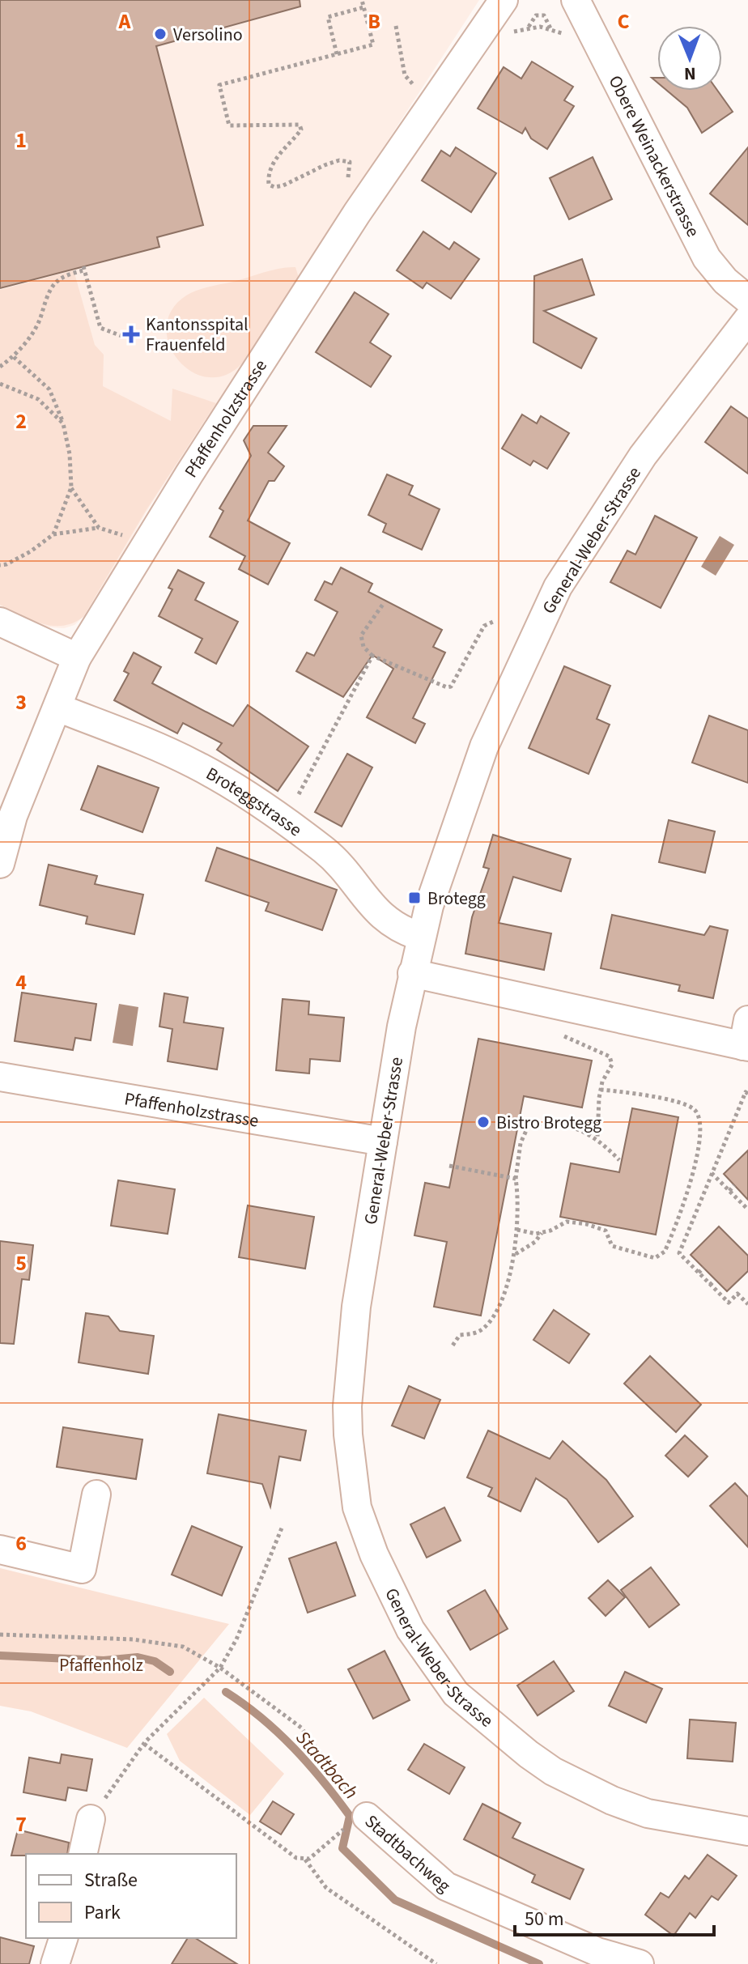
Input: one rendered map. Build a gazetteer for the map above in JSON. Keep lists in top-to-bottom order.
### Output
{
  "streets": {
    "street": [
      "Obere Weinackerstrasse",
      "Pfaffenholzstrasse",
      "General-Weber-Strasse",
      "Broteggstrasse",
      "Stadtbachweg"
    ]
  },
  "crossings": [
    ["Pfaffenholzstrasse", "General-Weber-Strasse"],
    ["Pfaffenholzstrasse", "Broteggstrasse"],
    ["General-Weber-Strasse", "Broteggstrasse"]
  ],
  "water": ["Stadtbach"],
  "parks": ["Pfaffenholz"],
  "places": {
    "other": ["Versolino", "Bistro Brotegg"],
    "health": ["Kantonsspital Frauenfeld"],
    "transit": ["Brotegg"]
  },
  "legend": ["Straße", "Park"],
  "scale_bar": "50 m",
  "north": "bottom",
  "grid": {
    "columns": ["A", "B", "C"],
    "rows": [
      "1",
      "2",
      "3",
      "4",
      "5",
      "6",
      "7"
    ]
  }
}
